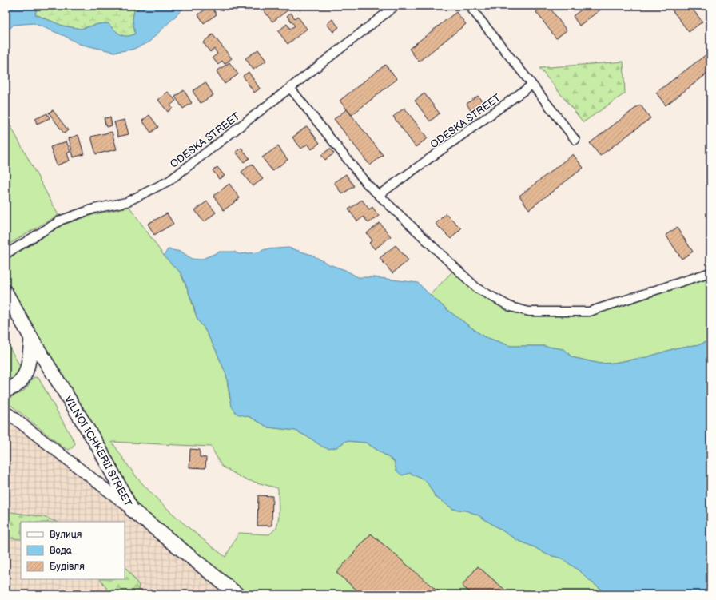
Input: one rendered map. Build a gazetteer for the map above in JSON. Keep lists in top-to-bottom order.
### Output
{
  "streets": {
    "main road": ["VILNOI ICHKERII STREET"],
    "street": ["ODESKA STREET"]
  },
  "legend": ["Вулиця", "Вода", "Будівля"]
}
